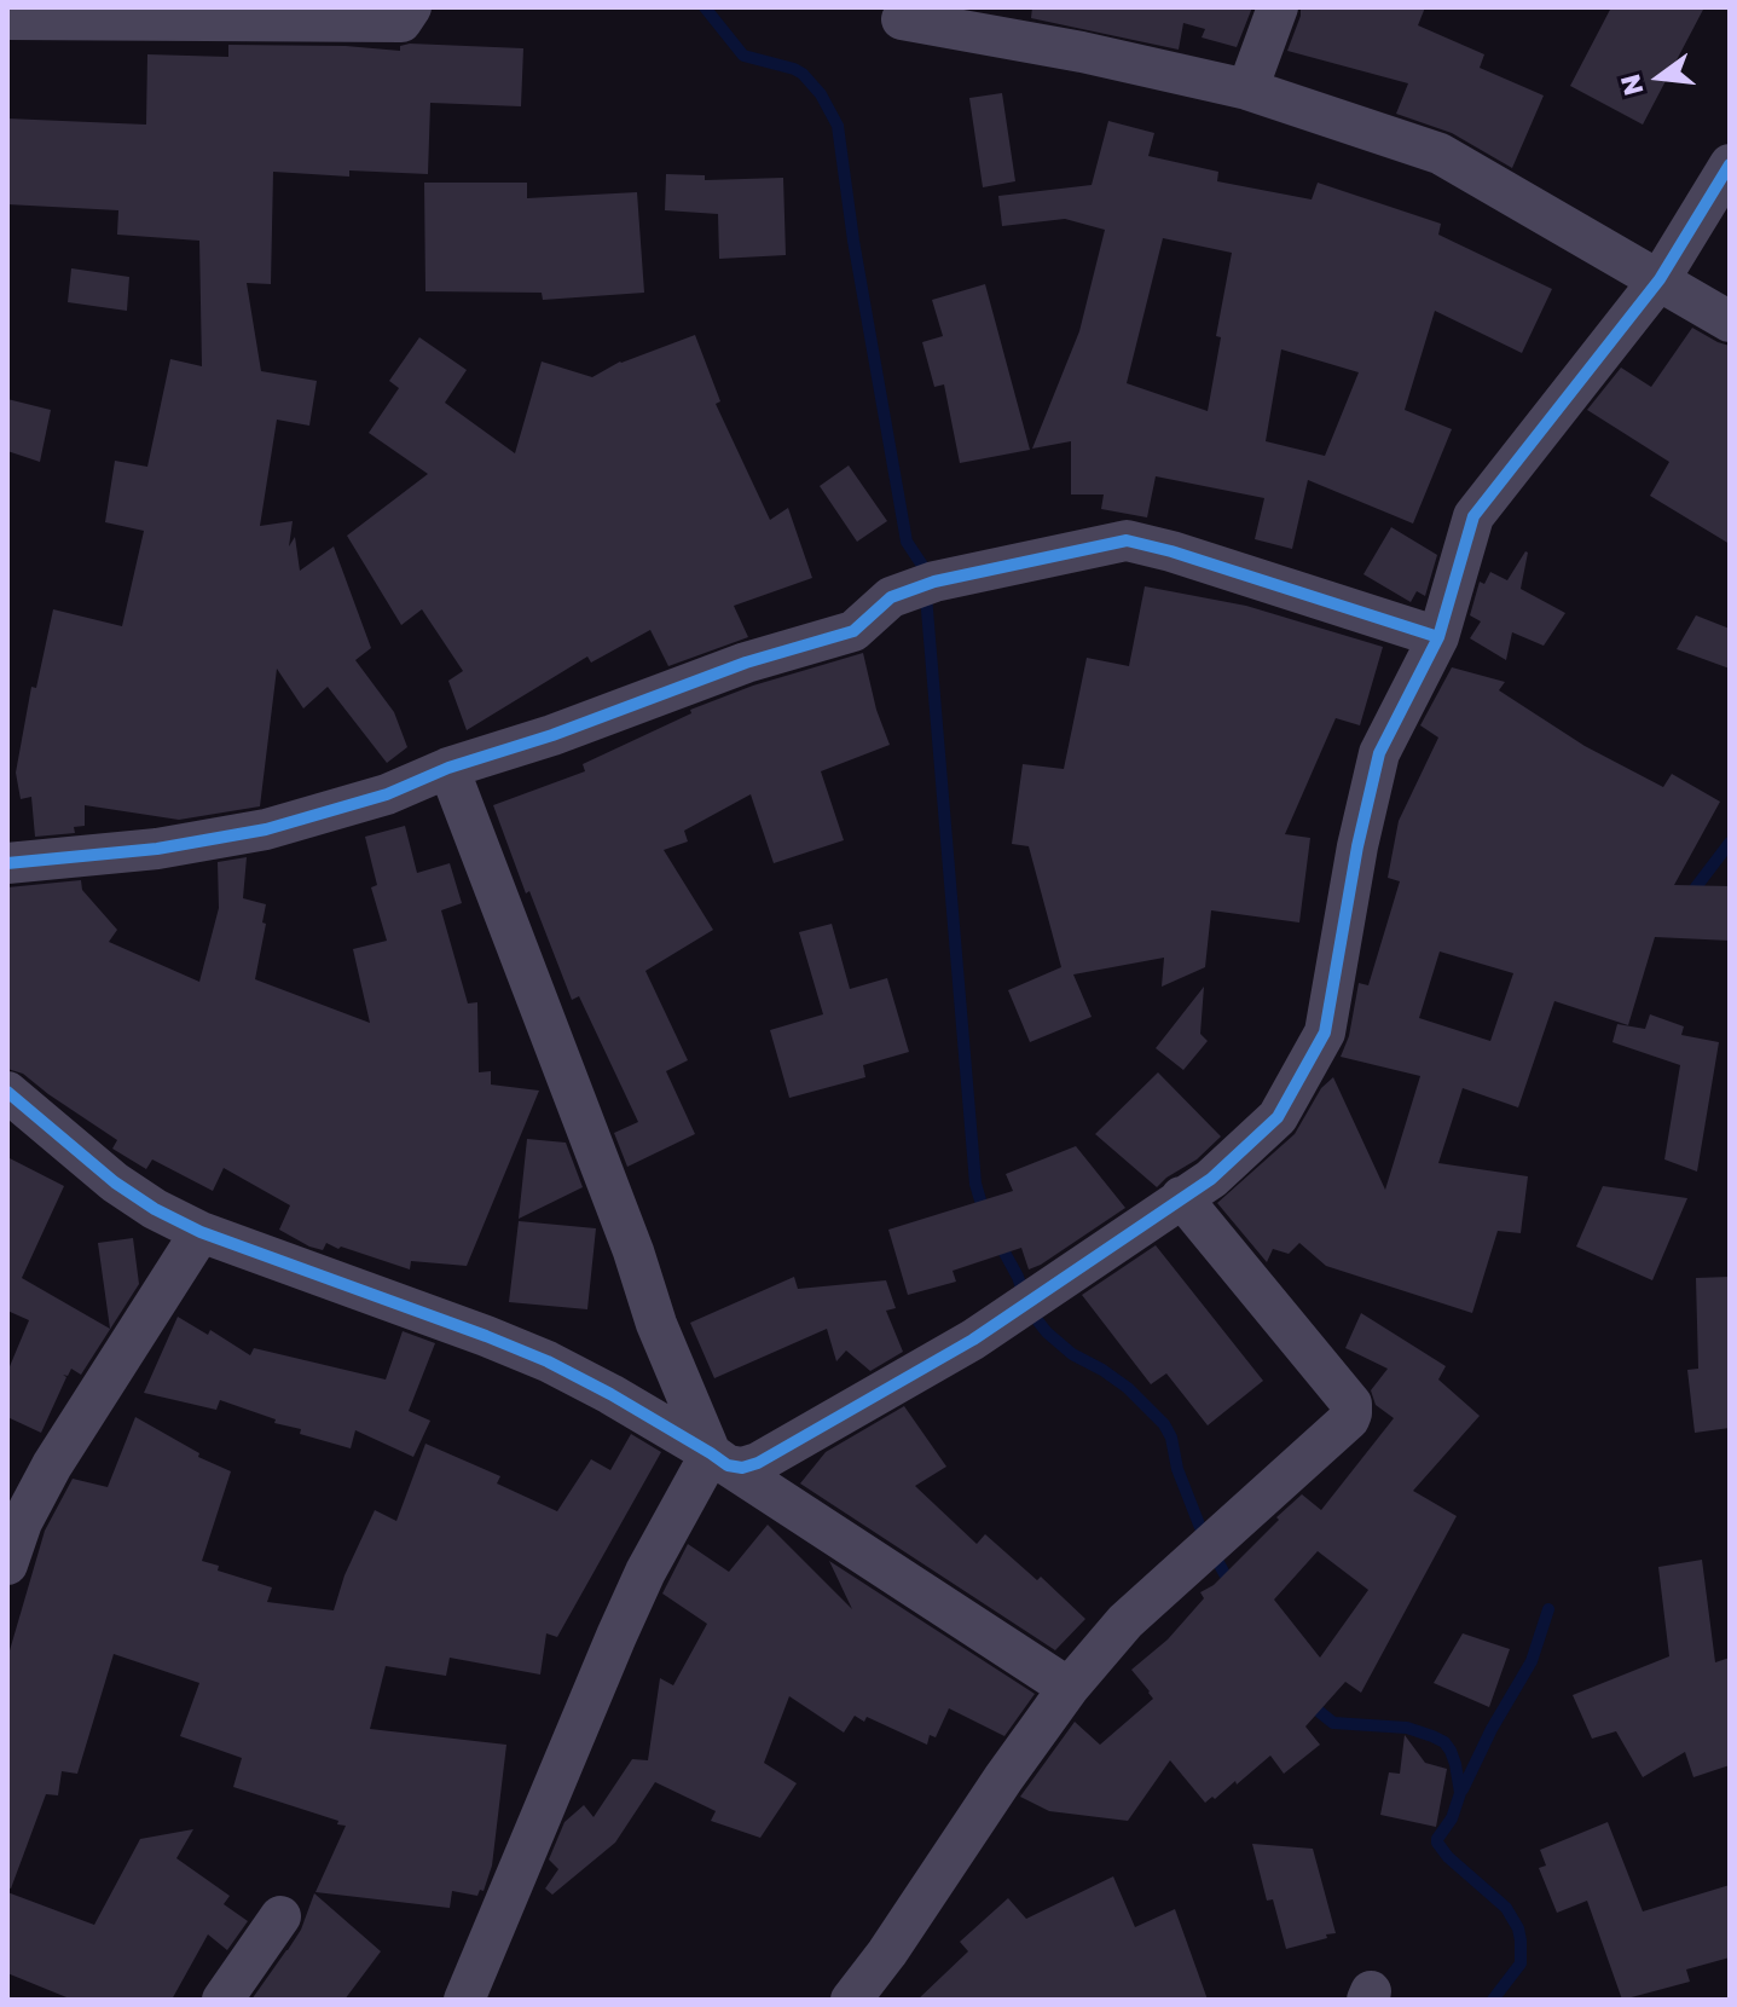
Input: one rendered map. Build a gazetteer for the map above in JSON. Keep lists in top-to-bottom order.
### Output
{
  "north": "left"
}
